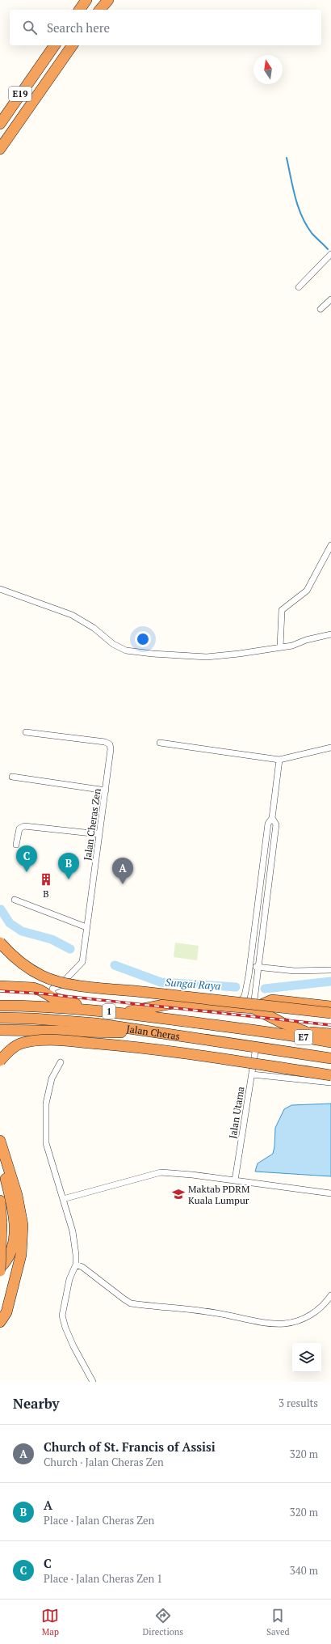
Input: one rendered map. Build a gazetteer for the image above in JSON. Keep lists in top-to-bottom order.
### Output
{
  "streets": {
    "highway": [
      "E19",
      "1",
      "Jalan Cheras",
      "E7"
    ],
    "street": ["Jalan Cheras Zen", "Jalan Utama"]
  },
  "crossings": [
    ["Jalan Cheras", "E7"],
    ["Jalan Cheras", "Jalan Utama"]
  ],
  "water": ["Sungai Raya"],
  "places": {
    "building": ["B"],
    "school or university": ["Maktab PDRM Kuala Lumpur"]
  },
  "north": "top",
  "page": {
    "search": "Search here",
    "pins": ["C", "B", "A"],
    "heading": ["Nearby", "3 results"],
    "list": [
      {
        "mark": "A",
        "name": "Church of St. Francis of Assisi",
        "note": "Church · Jalan Cheras Zen",
        "value": "320 m"
      },
      {
        "mark": "B",
        "name": "A",
        "note": "Place · Jalan Cheras Zen",
        "value": "320 m"
      },
      {
        "mark": "C",
        "name": "C",
        "note": "Place · Jalan Cheras Zen 1",
        "value": "340 m"
      }
    ],
    "nav": ["Map", "Directions", "Saved"]
  }
}
